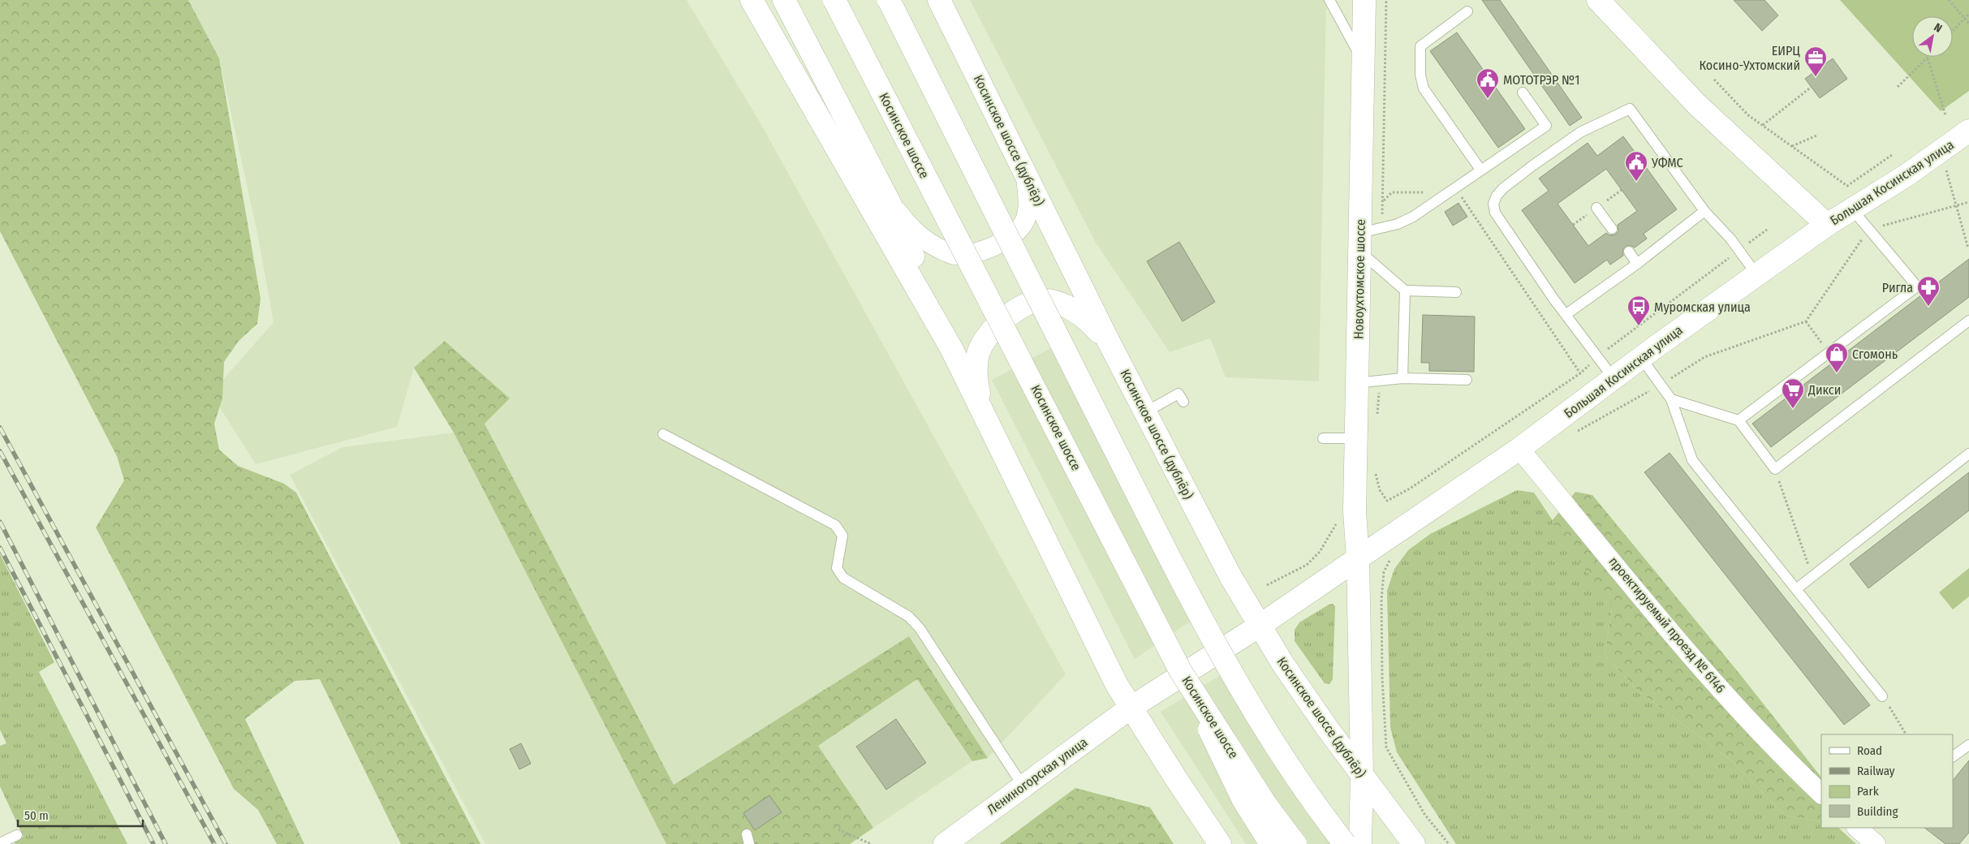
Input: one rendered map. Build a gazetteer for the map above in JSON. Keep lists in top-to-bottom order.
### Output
{
  "streets": {
    "main road": [
      "Косинское шоссе",
      "Косинское шоссе (дублёр)",
      "Большая Косинская улица",
      "Новоухтомское шоссе",
      "Лениногорская улица"
    ],
    "street": ["проектируемый проезд № 6146"]
  },
  "crossings": [
    ["Косинское шоссе (дублёр)", "Большая Косинская улица"],
    ["Косинское шоссе (дублёр)", "Новоухтомское шоссе"],
    ["Косинское шоссе (дублёр)", "Лениногорская улица"],
    ["Большая Косинская улица", "Новоухтомское шоссе"],
    ["Большая Косинская улица", "проектируемый проезд № 6146"],
    ["Большая Косинская улица", "Лениногорская улица"]
  ],
  "places": {
    "office": ["ЕИРЦ Косино-Ухтомский"],
    "public building": ["МОТОТРЭР №1", "УФМС"],
    "pharmacy": ["Ригла"],
    "bus stop": ["Муромская улица"],
    "shop": ["Сгомонь"],
    "supermarket": ["Дикси"]
  },
  "legend": [
    "Road",
    "Railway",
    "Park",
    "Building"
  ],
  "scale_bar": "50 m",
  "north": "top right"
}
